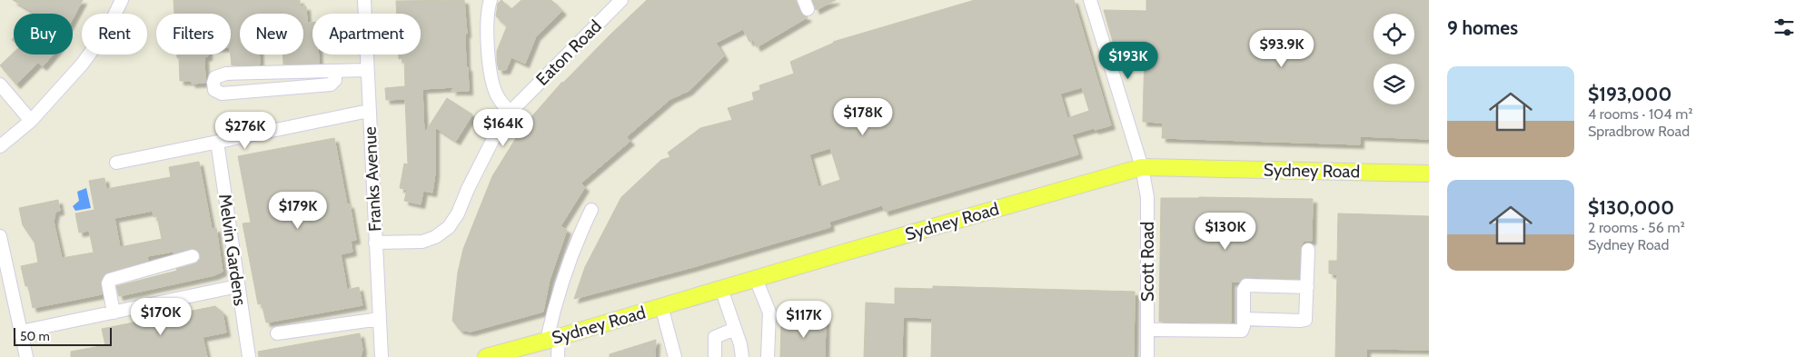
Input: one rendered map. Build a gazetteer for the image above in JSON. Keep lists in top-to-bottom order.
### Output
{
  "streets": {
    "main road": ["Sydney Road"],
    "street": [
      "Eaton Road",
      "Franks Avenue",
      "Melvin Gardens",
      "Scott Road"
    ]
  },
  "crossings": [
    ["Eaton Road", "Franks Avenue"],
    ["Sydney Road", "Scott Road"]
  ],
  "scale_bar": "50 m",
  "page": {
    "heading": "9 homes",
    "chip": [
      "Buy",
      "Rent",
      "Filters",
      "New",
      "Apartment"
    ],
    "price": [
      "$93.9K",
      "$193K",
      "$178K",
      "$164K",
      "$276K",
      "$179K",
      "$130K",
      "$170K",
      "$117K"
    ],
    "list": [
      {
        "name": "$193,000",
        "note": "4 rooms · 104 m² · Spradbrow Road"
      },
      {
        "name": "$130,000",
        "note": "2 rooms · 56 m² · Sydney Road"
      }
    ],
    "scale": "50 m"
  }
}
